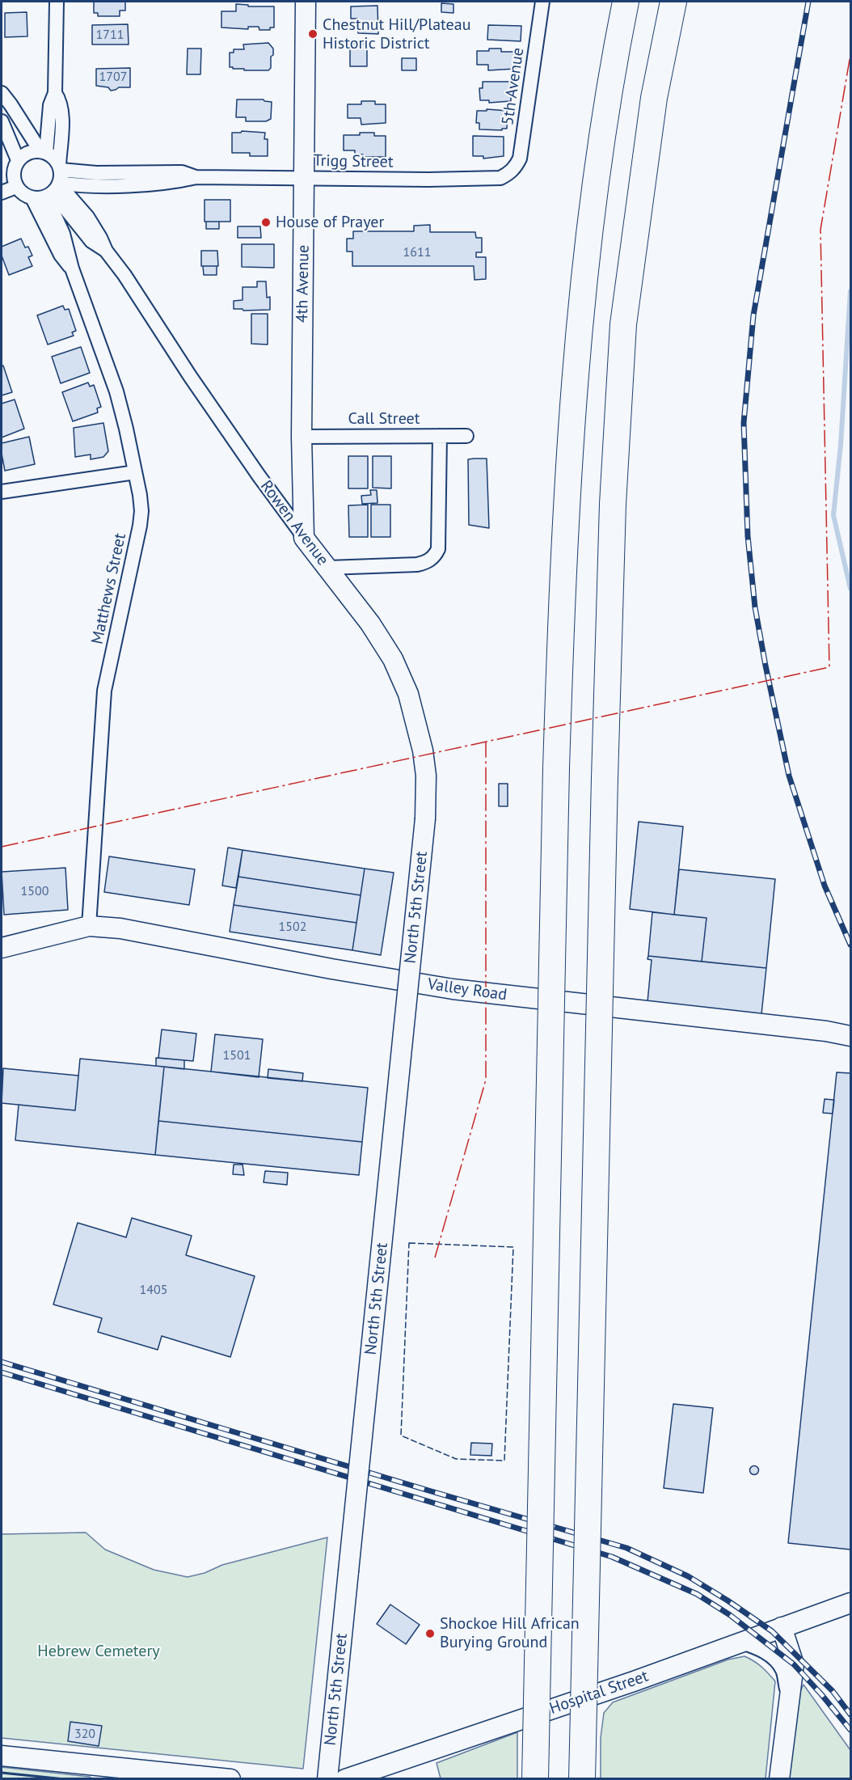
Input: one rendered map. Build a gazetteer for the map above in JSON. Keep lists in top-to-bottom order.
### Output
{
  "streets": {
    "main road": [
      "4th Avenue",
      "Rowen Avenue",
      "North 5th Street",
      "Valley Road",
      "Hospital Street"
    ],
    "street": [
      "5th Avenue",
      "Trigg Street",
      "Call Street",
      "Matthews Street"
    ]
  },
  "crossings": [
    ["5th Avenue", "Trigg Street"],
    ["Trigg Street", "4th Avenue"],
    ["Trigg Street", "Rowen Avenue"],
    ["Trigg Street", "Matthews Street"],
    ["4th Avenue", "Call Street"],
    ["4th Avenue", "Rowen Avenue"],
    ["Rowen Avenue", "Matthews Street"],
    ["Rowen Avenue", "North 5th Street"],
    ["Matthews Street", "Valley Road"]
  ],
  "parks": ["Hebrew Cemetery"],
  "places": ["Chestnut Hill/Plateau Historic District", "House of Prayer", "Shockoe Hill African Burying Ground"],
  "house_numbers": [
    "1711",
    "1707",
    "1611",
    "1500",
    "1502",
    "1501",
    "1405",
    "320"
  ]
}
